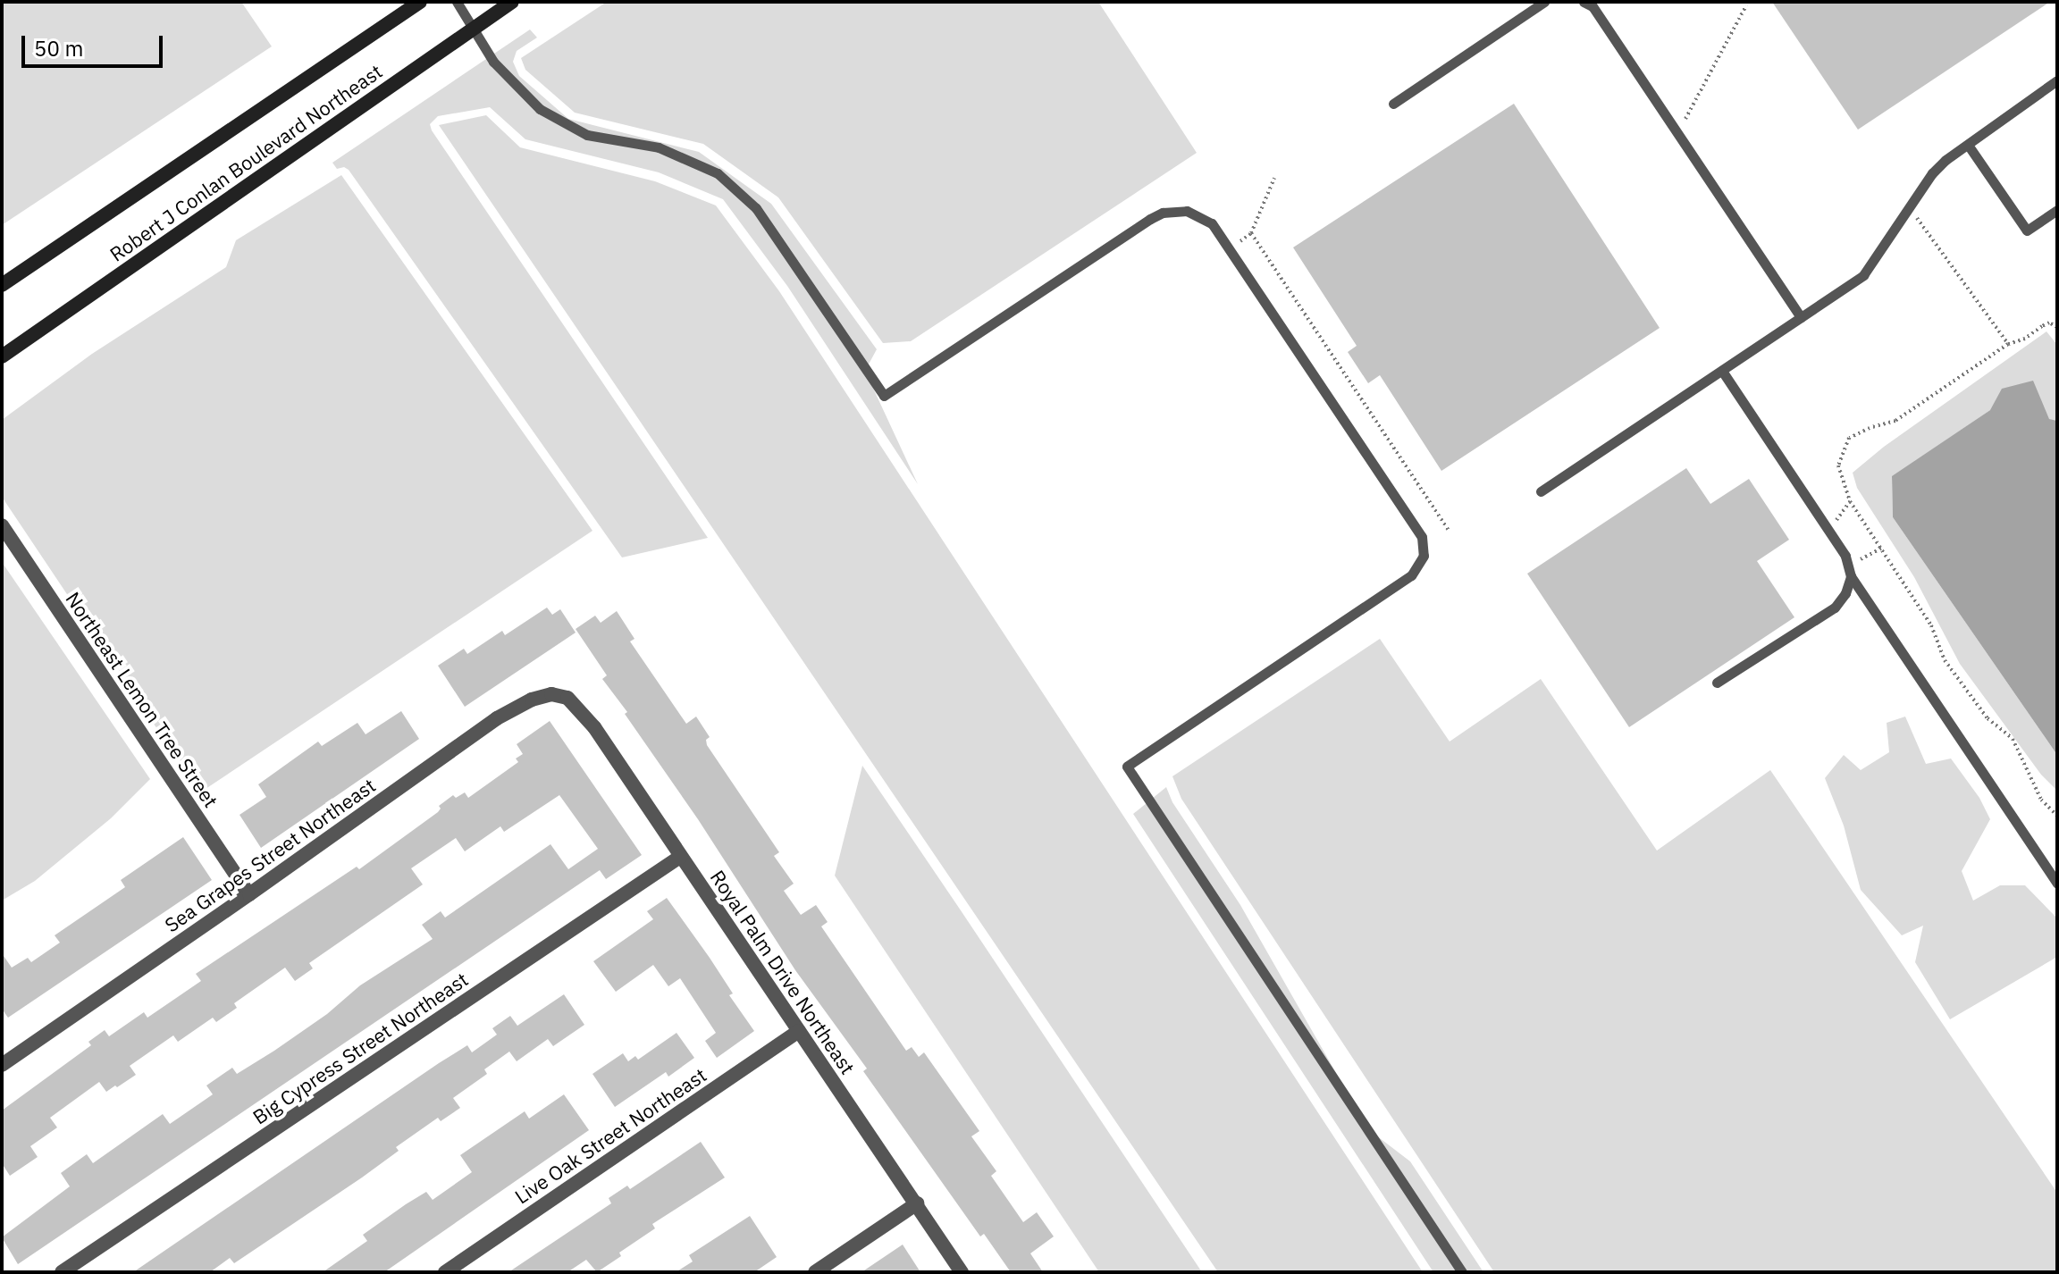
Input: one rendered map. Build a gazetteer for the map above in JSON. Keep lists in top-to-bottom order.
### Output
{
  "streets": {
    "main road": ["Robert J Conlan Boulevard Northeast"],
    "street": [
      "Northeast Lemon Tree Street",
      "Sea Grapes Street Northeast",
      "Royal Palm Drive Northeast",
      "Big Cypress Street Northeast",
      "Live Oak Street Northeast"
    ]
  },
  "crossings": [
    ["Northeast Lemon Tree Street", "Sea Grapes Street Northeast"],
    ["Sea Grapes Street Northeast", "Royal Palm Drive Northeast"],
    ["Royal Palm Drive Northeast", "Big Cypress Street Northeast"],
    ["Royal Palm Drive Northeast", "Live Oak Street Northeast"]
  ],
  "scale_bar": "50 m"
}
